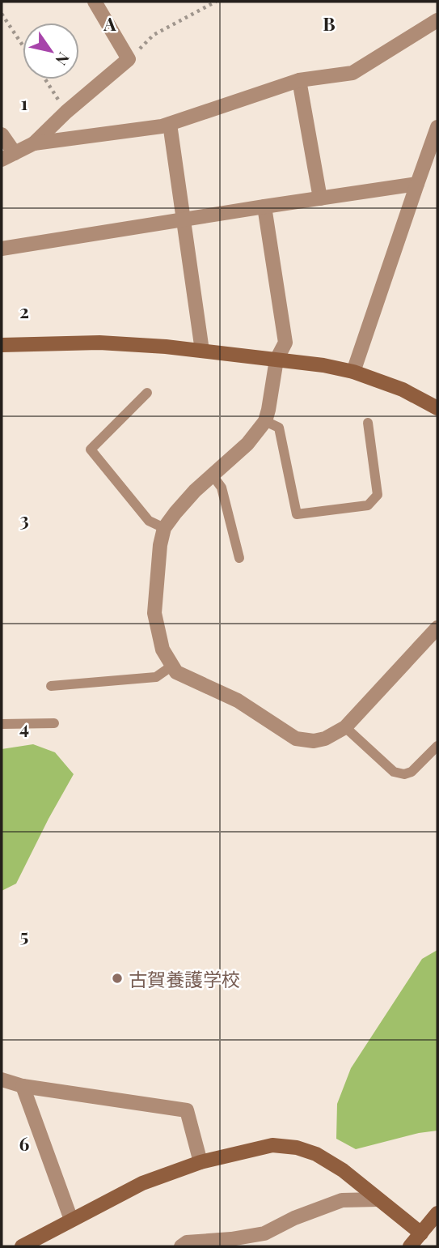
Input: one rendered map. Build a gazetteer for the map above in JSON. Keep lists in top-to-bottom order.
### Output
{
  "places": ["古賀養護学校"],
  "north": "bottom right",
  "grid": {
    "columns": ["A", "B"],
    "rows": [
      "1",
      "2",
      "3",
      "4",
      "5",
      "6"
    ]
  }
}
